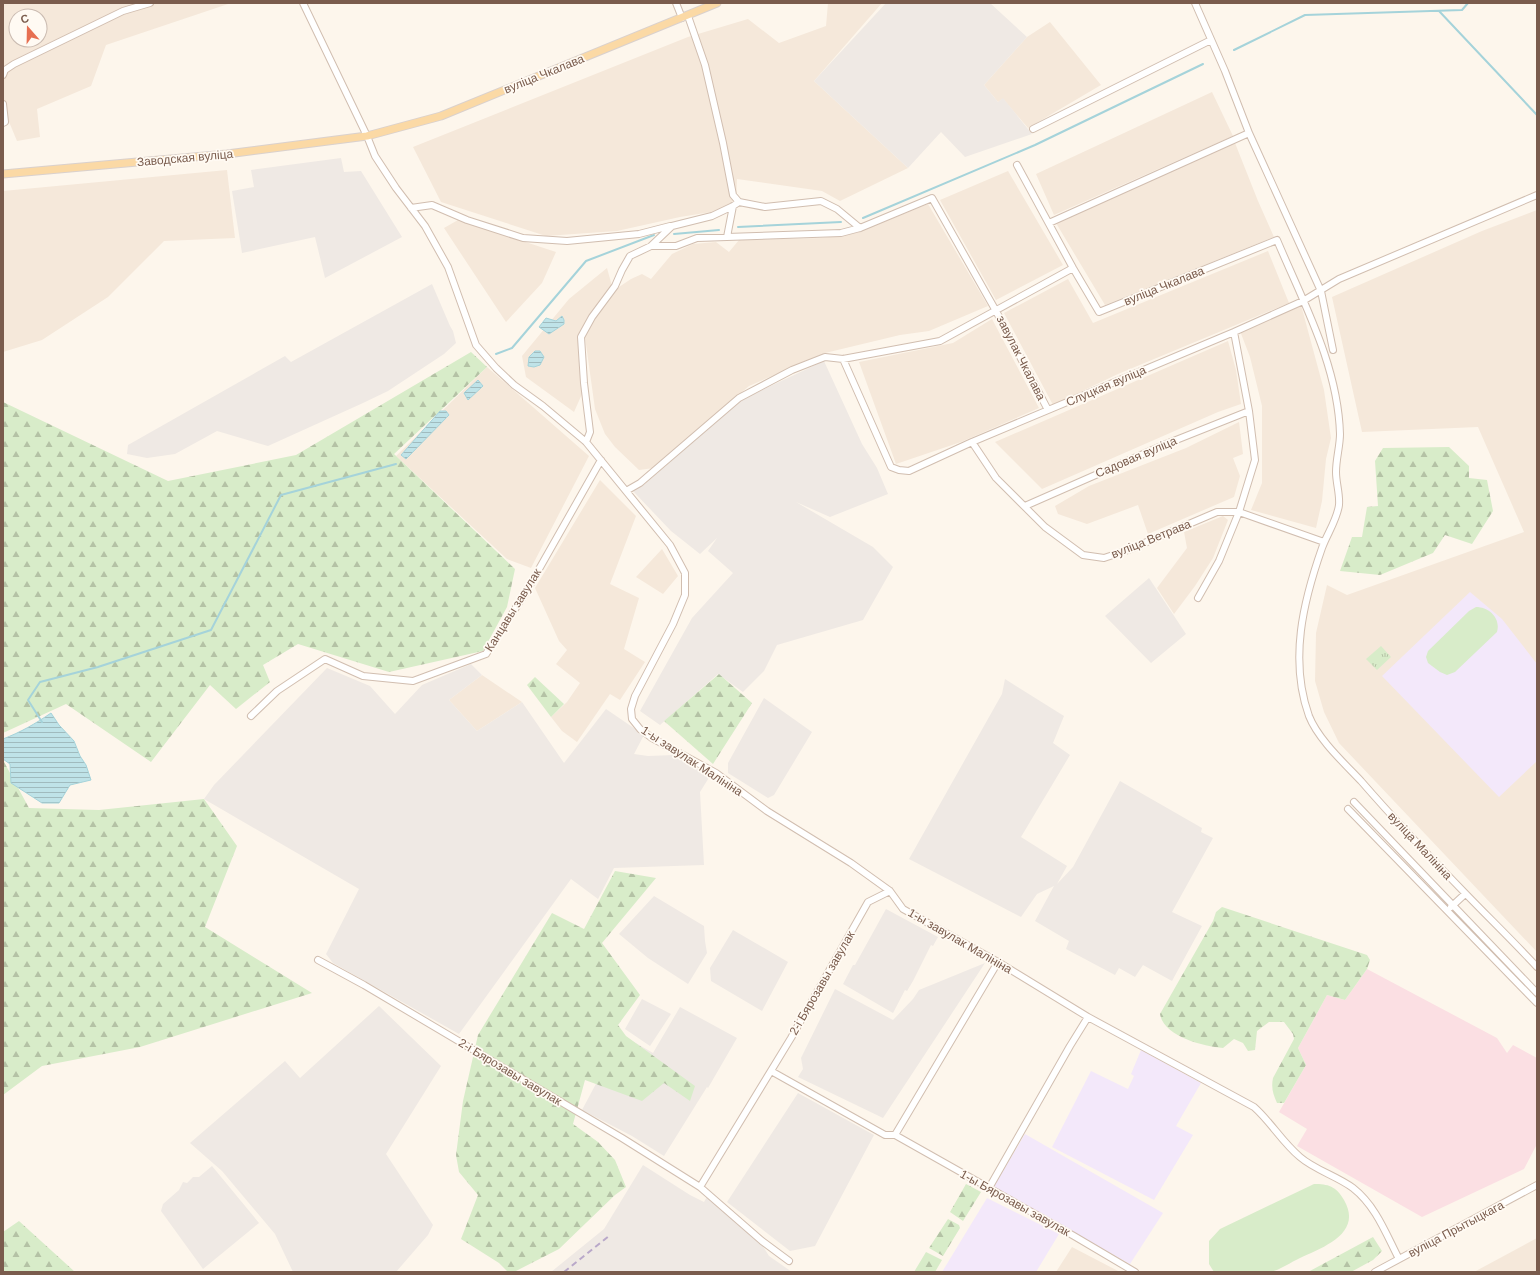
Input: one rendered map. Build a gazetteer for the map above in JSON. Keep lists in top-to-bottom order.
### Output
{
  "streets": {
    "main road": ["вуліца Чкалава", "Заводская вуліца"],
    "street": [
      "завулак Чкалава",
      "Слуцкая вуліца",
      "Садовая вуліца",
      "вуліца Ветрава",
      "Канцавы завулак",
      "1-ы завулак Малініна",
      "вуліца Малініна",
      "2-і Бярозавы завулак",
      "1-ы Бярозавы завулак",
      "вуліца Прытыцкага"
    ]
  },
  "crossings": [
    ["вуліца Чкалава", "Заводская вуліца"],
    ["вуліца Чкалава", "завулак Чкалава"],
    ["вуліца Чкалава", "вуліца Малініна"],
    ["завулак Чкалава", "Слуцкая вуліца"],
    ["завулак Чкалава", "1-ы завулак Малініна"],
    ["Слуцкая вуліца", "вуліца Ветрава"],
    ["Слуцкая вуліца", "вуліца Малініна"],
    ["Садовая вуліца", "вуліца Ветрава"],
    ["вуліца Ветрава", "вуліца Малініна"],
    ["Канцавы завулак", "1-ы завулак Малініна"],
    ["1-ы завулак Малініна", "2-і Бярозавы завулак"],
    ["1-ы завулак Малініна", "вуліца Прытыцкага"],
    ["2-і Бярозавы завулак", "1-ы Бярозавы завулак"]
  ],
  "north": "top"
}
